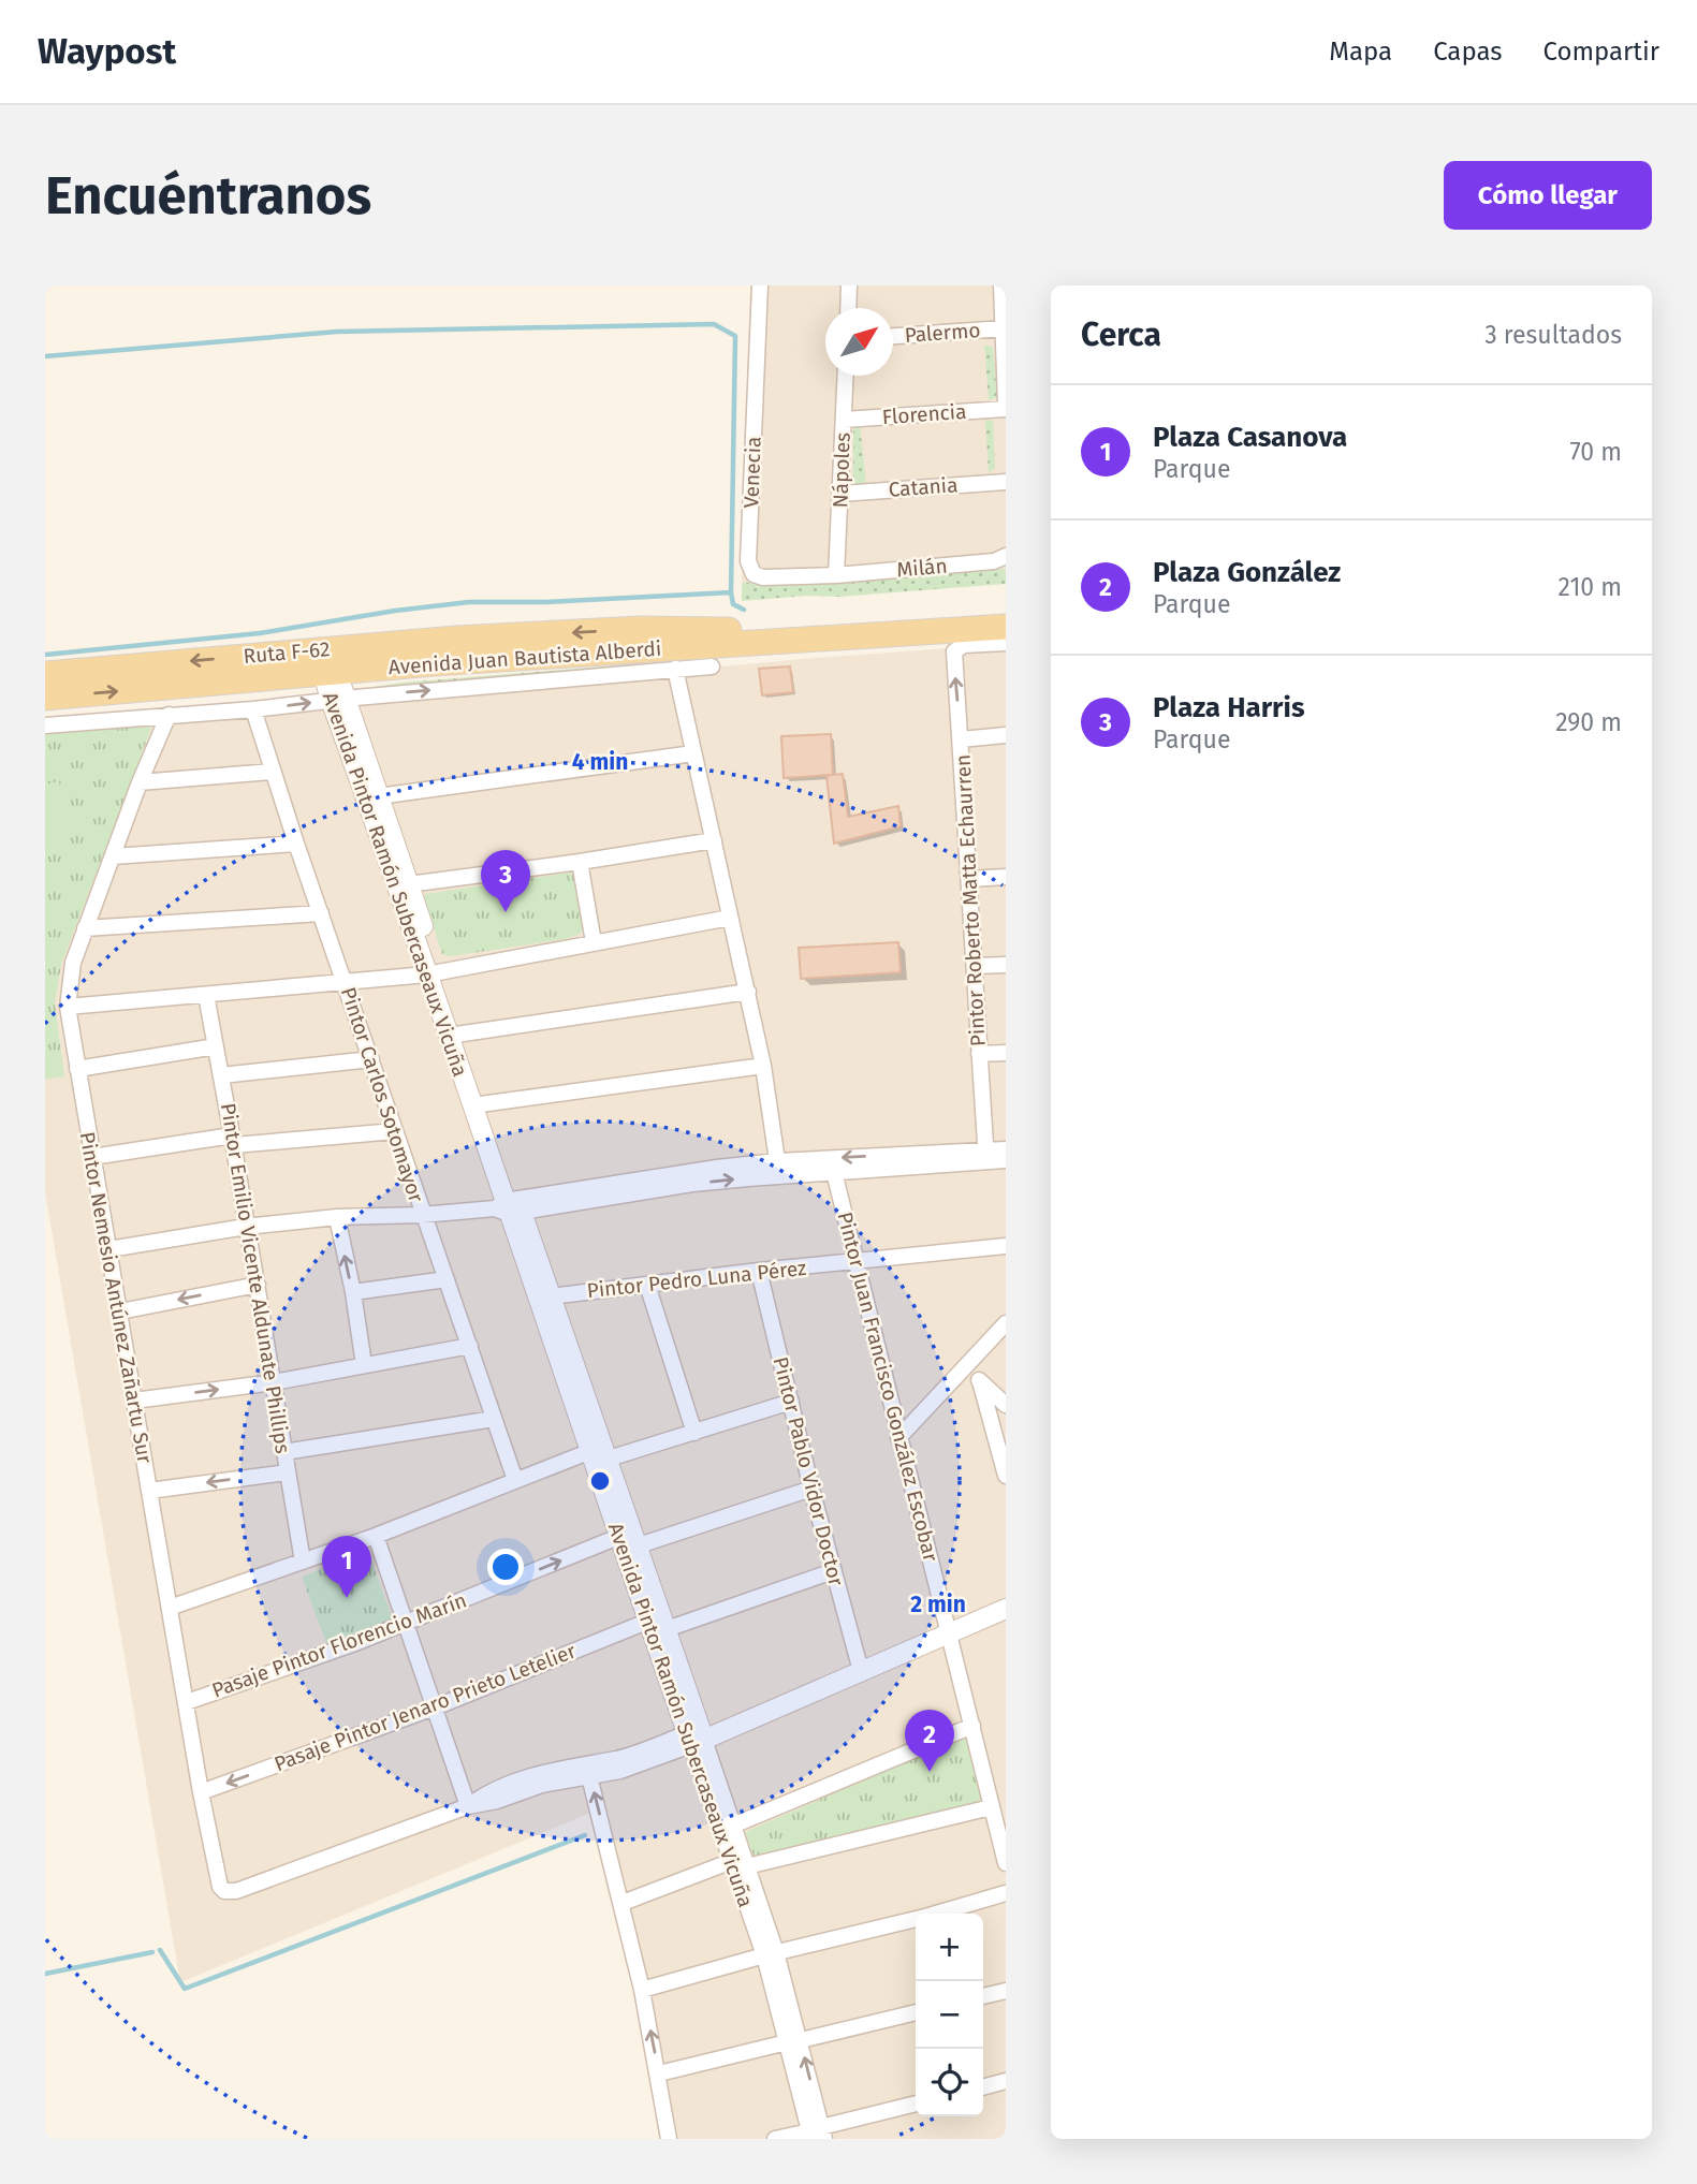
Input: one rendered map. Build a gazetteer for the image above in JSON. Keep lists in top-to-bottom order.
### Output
{
  "streets": {
    "main road": ["Ruta F-62", "Avenida Juan Bautista Alberdi"],
    "street": [
      "Palermo",
      "Florencia",
      "Nápoles",
      "Venecia",
      "Catania",
      "Milán",
      "Avenida Pintor Ramón Subercaseaux Vicuña",
      "Pintor Roberto Matta Echaurren",
      "Pintor Carlos Sotomayor",
      "Pintor Emilio Vicente Aldunate Phillips",
      "Pintor Pedro Luna Pérez",
      "Pintor Nemesio Antúnez Zañartu Sur",
      "Pintor Juan Francisco González Escobar",
      "Pintor Pablo Vidor Doctor",
      "Pasaje Pintor Florencio Marín",
      "Pasaje Pintor Jenaro Prieto Letelier"
    ]
  },
  "crossings": [
    ["Florencia", "Nápoles"],
    ["Nápoles", "Venecia"],
    ["Nápoles", "Catania"],
    ["Nápoles", "Milán"],
    ["Venecia", "Milán"],
    ["Ruta F-62", "Avenida Juan Bautista Alberdi"],
    ["Ruta F-62", "Avenida Pintor Ramón Subercaseaux Vicuña"],
    ["Avenida Juan Bautista Alberdi", "Avenida Pintor Ramón Subercaseaux Vicuña"],
    ["Avenida Juan Bautista Alberdi", "Pintor Carlos Sotomayor"],
    ["Avenida Juan Bautista Alberdi", "Pintor Nemesio Antúnez Zañartu Sur"],
    ["Avenida Pintor Ramón Subercaseaux Vicuña", "Pintor Pedro Luna Pérez"],
    ["Avenida Pintor Ramón Subercaseaux Vicuña", "Pasaje Pintor Florencio Marín"],
    ["Avenida Pintor Ramón Subercaseaux Vicuña", "Pasaje Pintor Jenaro Prieto Letelier"],
    ["Pintor Pedro Luna Pérez", "Pintor Juan Francisco González Escobar"],
    ["Pintor Pedro Luna Pérez", "Pintor Pablo Vidor Doctor"],
    ["Pintor Nemesio Antúnez Zañartu Sur", "Pasaje Pintor Florencio Marín"],
    ["Pintor Nemesio Antúnez Zañartu Sur", "Pasaje Pintor Jenaro Prieto Letelier"],
    ["Pintor Pablo Vidor Doctor", "Pasaje Pintor Jenaro Prieto Letelier"]
  ],
  "one_way": ["Ruta F-62", "Pasaje Pintor Jenaro Prieto Letelier"],
  "north": "top right",
  "page": {
    "header": "Waypost",
    "nav": ["Mapa", "Capas", "Compartir"],
    "buttons": "Cómo llegar",
    "title": "Encuéntranos",
    "heading": ["Cerca", "3 resultados"],
    "list": [
      {
        "mark": "1",
        "name": "Plaza Casanova",
        "note": "Parque",
        "value": "70 m"
      },
      {
        "mark": "2",
        "name": "Plaza González",
        "note": "Parque",
        "value": "210 m"
      },
      {
        "mark": "3",
        "name": "Plaza Harris",
        "note": "Parque",
        "value": "290 m"
      }
    ],
    "pins": ["3", "1", "2"],
    "map_buttons": ["+", "−"]
  },
  "rings": ["4 min", "2 min"]
}
